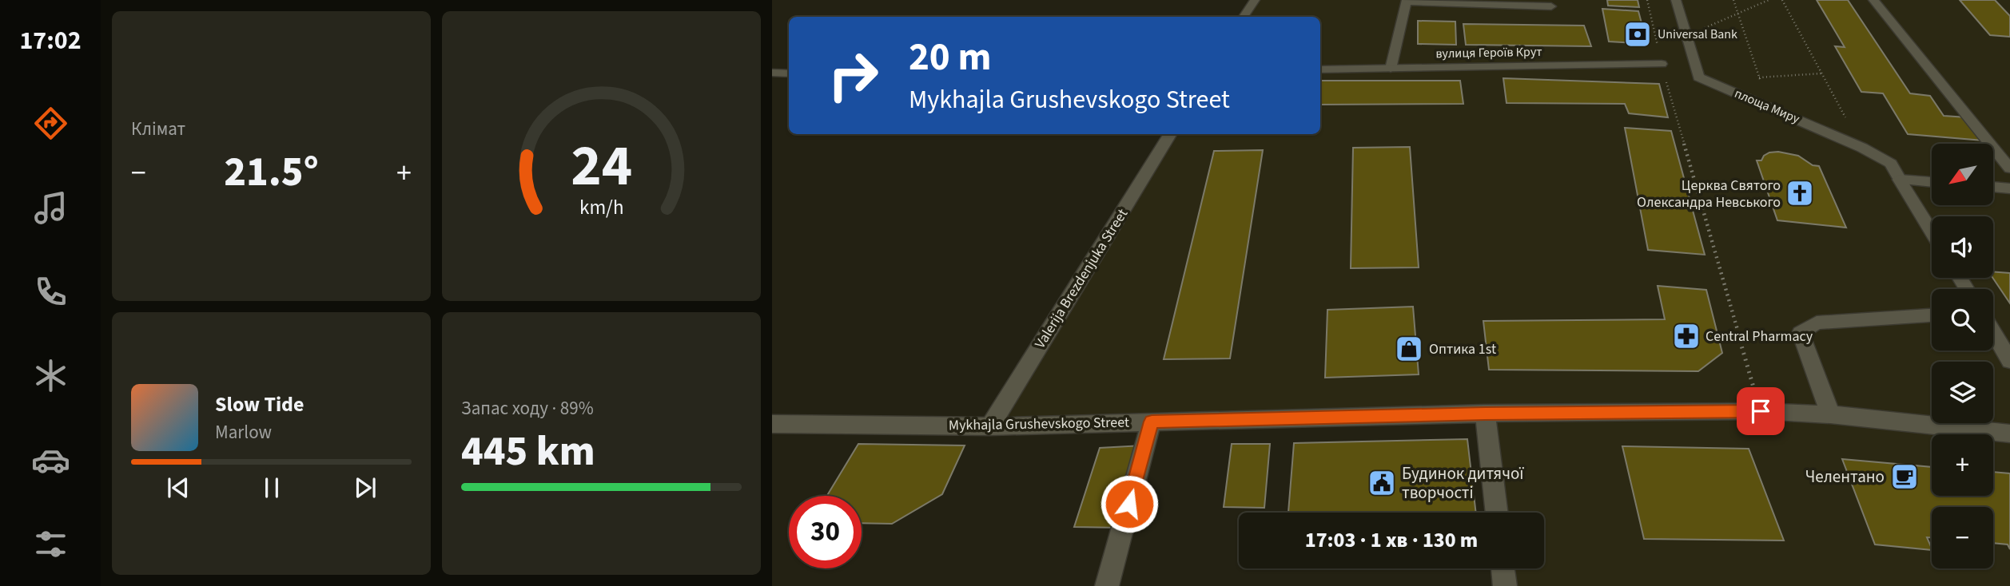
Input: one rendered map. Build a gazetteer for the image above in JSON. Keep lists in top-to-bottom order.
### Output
{
  "streets": {
    "street": [
      "вулиця Героїв Крут",
      "площа Миру",
      "Valerija Brezdenjuka Street",
      "Mykhajla Grushevskogo Street"
    ]
  },
  "crossings": [
    ["Valerija Brezdenjuka Street", "Mykhajla Grushevskogo Street"]
  ],
  "places": {
    "bank": ["Universal Bank"],
    "church": ["Церква Святого Олександра Невського"],
    "pharmacy": ["Central Pharmacy"],
    "shop": ["Оптика 1st"],
    "cafe": ["Челентано"],
    "public building": ["Будинок дитячої творчості"]
  },
  "north": "bottom left",
  "page": {
    "tabs": "17:02",
    "tile": [
      "Клімат",
      ["Запас ходу · 89%", "445 km"]
    ],
    "turn": ["20 m", "Mykhajla Grushevskogo Street"],
    "map_buttons": ["+", "−"],
    "heat": ["−", "21.5°", "+"],
    "song": ["Slow Tide", "Marlow"],
    "limit": "30",
    "trip": "17:03 · 1 хв · 130 m",
    "gauge": ["24", "km/h"]
  }
}
